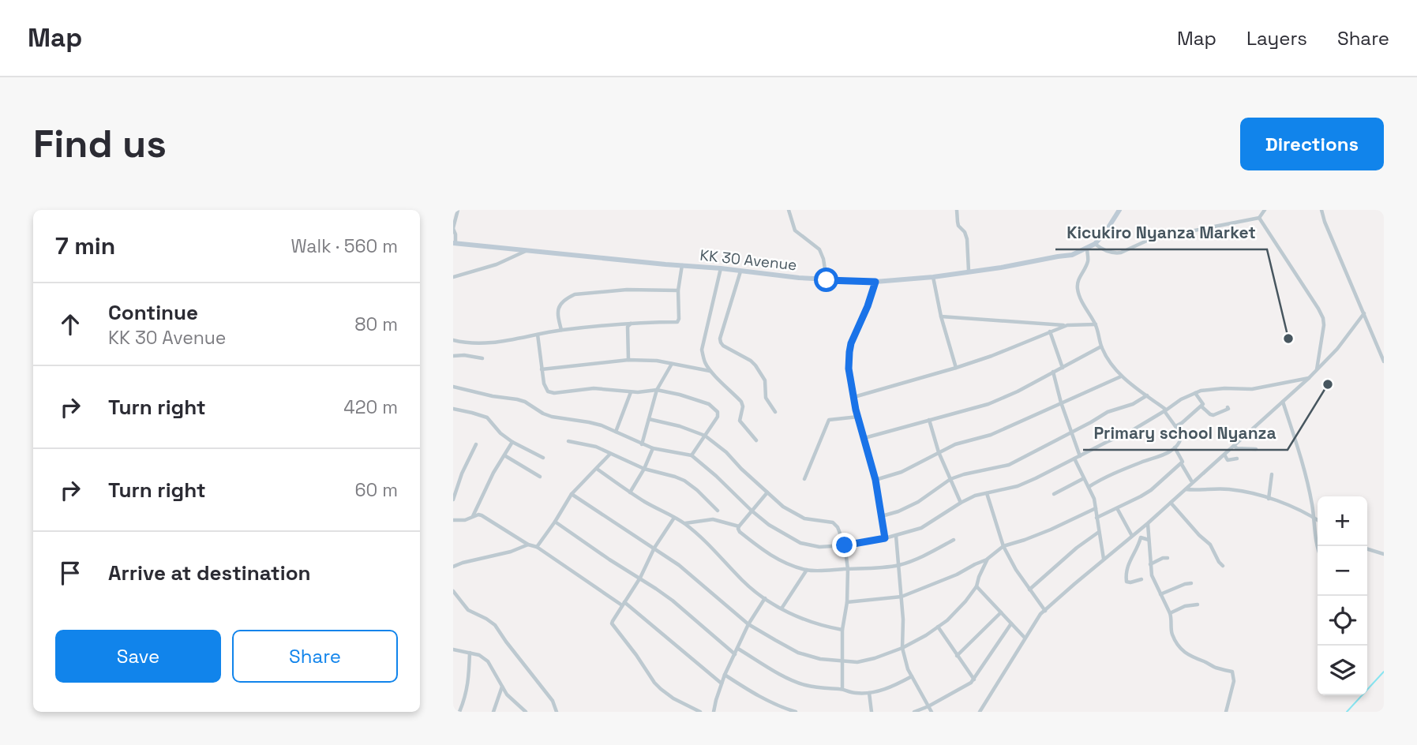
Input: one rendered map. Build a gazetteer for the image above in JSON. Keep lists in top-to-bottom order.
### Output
{
  "streets": {
    "main road": ["KK 30 Avenue"]
  },
  "places": ["Kicukiro Nyanza Market", "Primary school Nyanza"],
  "page": {
    "header": "Map",
    "nav": ["Map", "Layers", "Share"],
    "buttons": [
      "Directions",
      ["Save", "Share"]
    ],
    "title": "Find us",
    "heading": ["7 min", "Walk · 560 m"],
    "list": [
      ["Continue", "KK 30 Avenue", "80 m"],
      ["Turn right", "420 m"],
      ["Turn right", "60 m"],
      "Arrive at destination"
    ],
    "map_buttons": ["+", "−"]
  }
}
